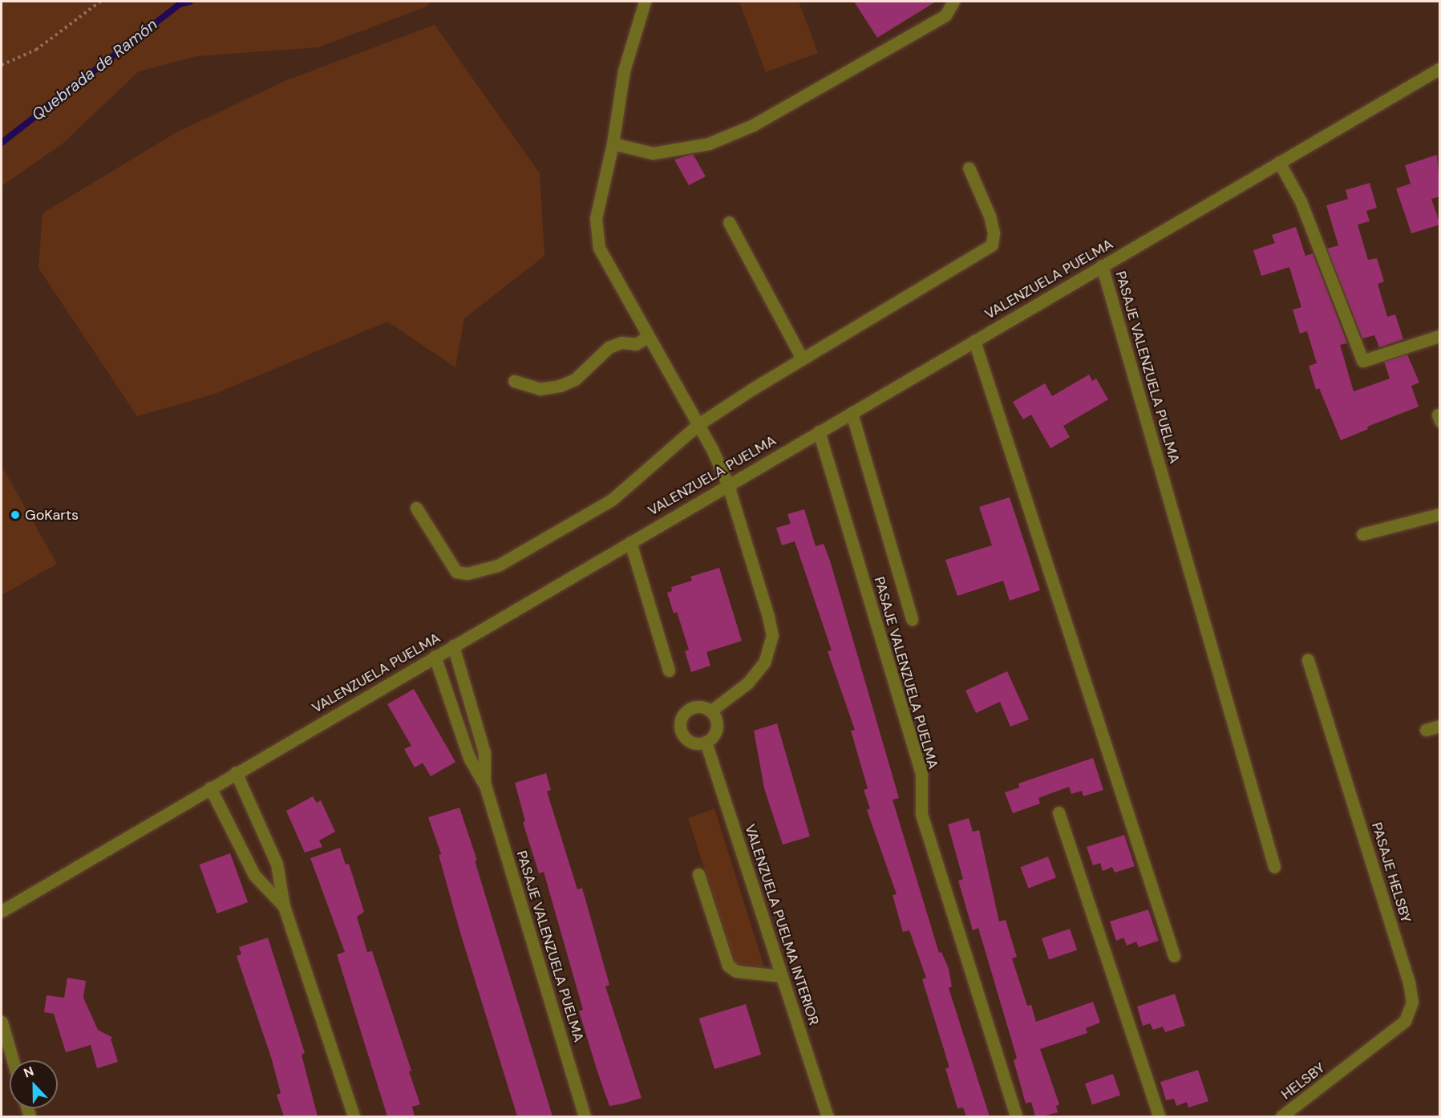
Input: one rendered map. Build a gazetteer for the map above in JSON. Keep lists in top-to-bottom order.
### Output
{
  "streets": {
    "street": [
      "VALENZUELA PUELMA",
      "PASAJE VALENZUELA PUELMA",
      "PASAJE HELSBY",
      "VALENZUELA PUELMA INTERIOR",
      "HELSBY"
    ]
  },
  "crossings": [
    ["VALENZUELA PUELMA", "PASAJE VALENZUELA PUELMA"],
    ["PASAJE HELSBY", "HELSBY"]
  ],
  "water": ["Quebrada de Ramón"],
  "places": ["GoKarts"],
  "north": "top"
}
